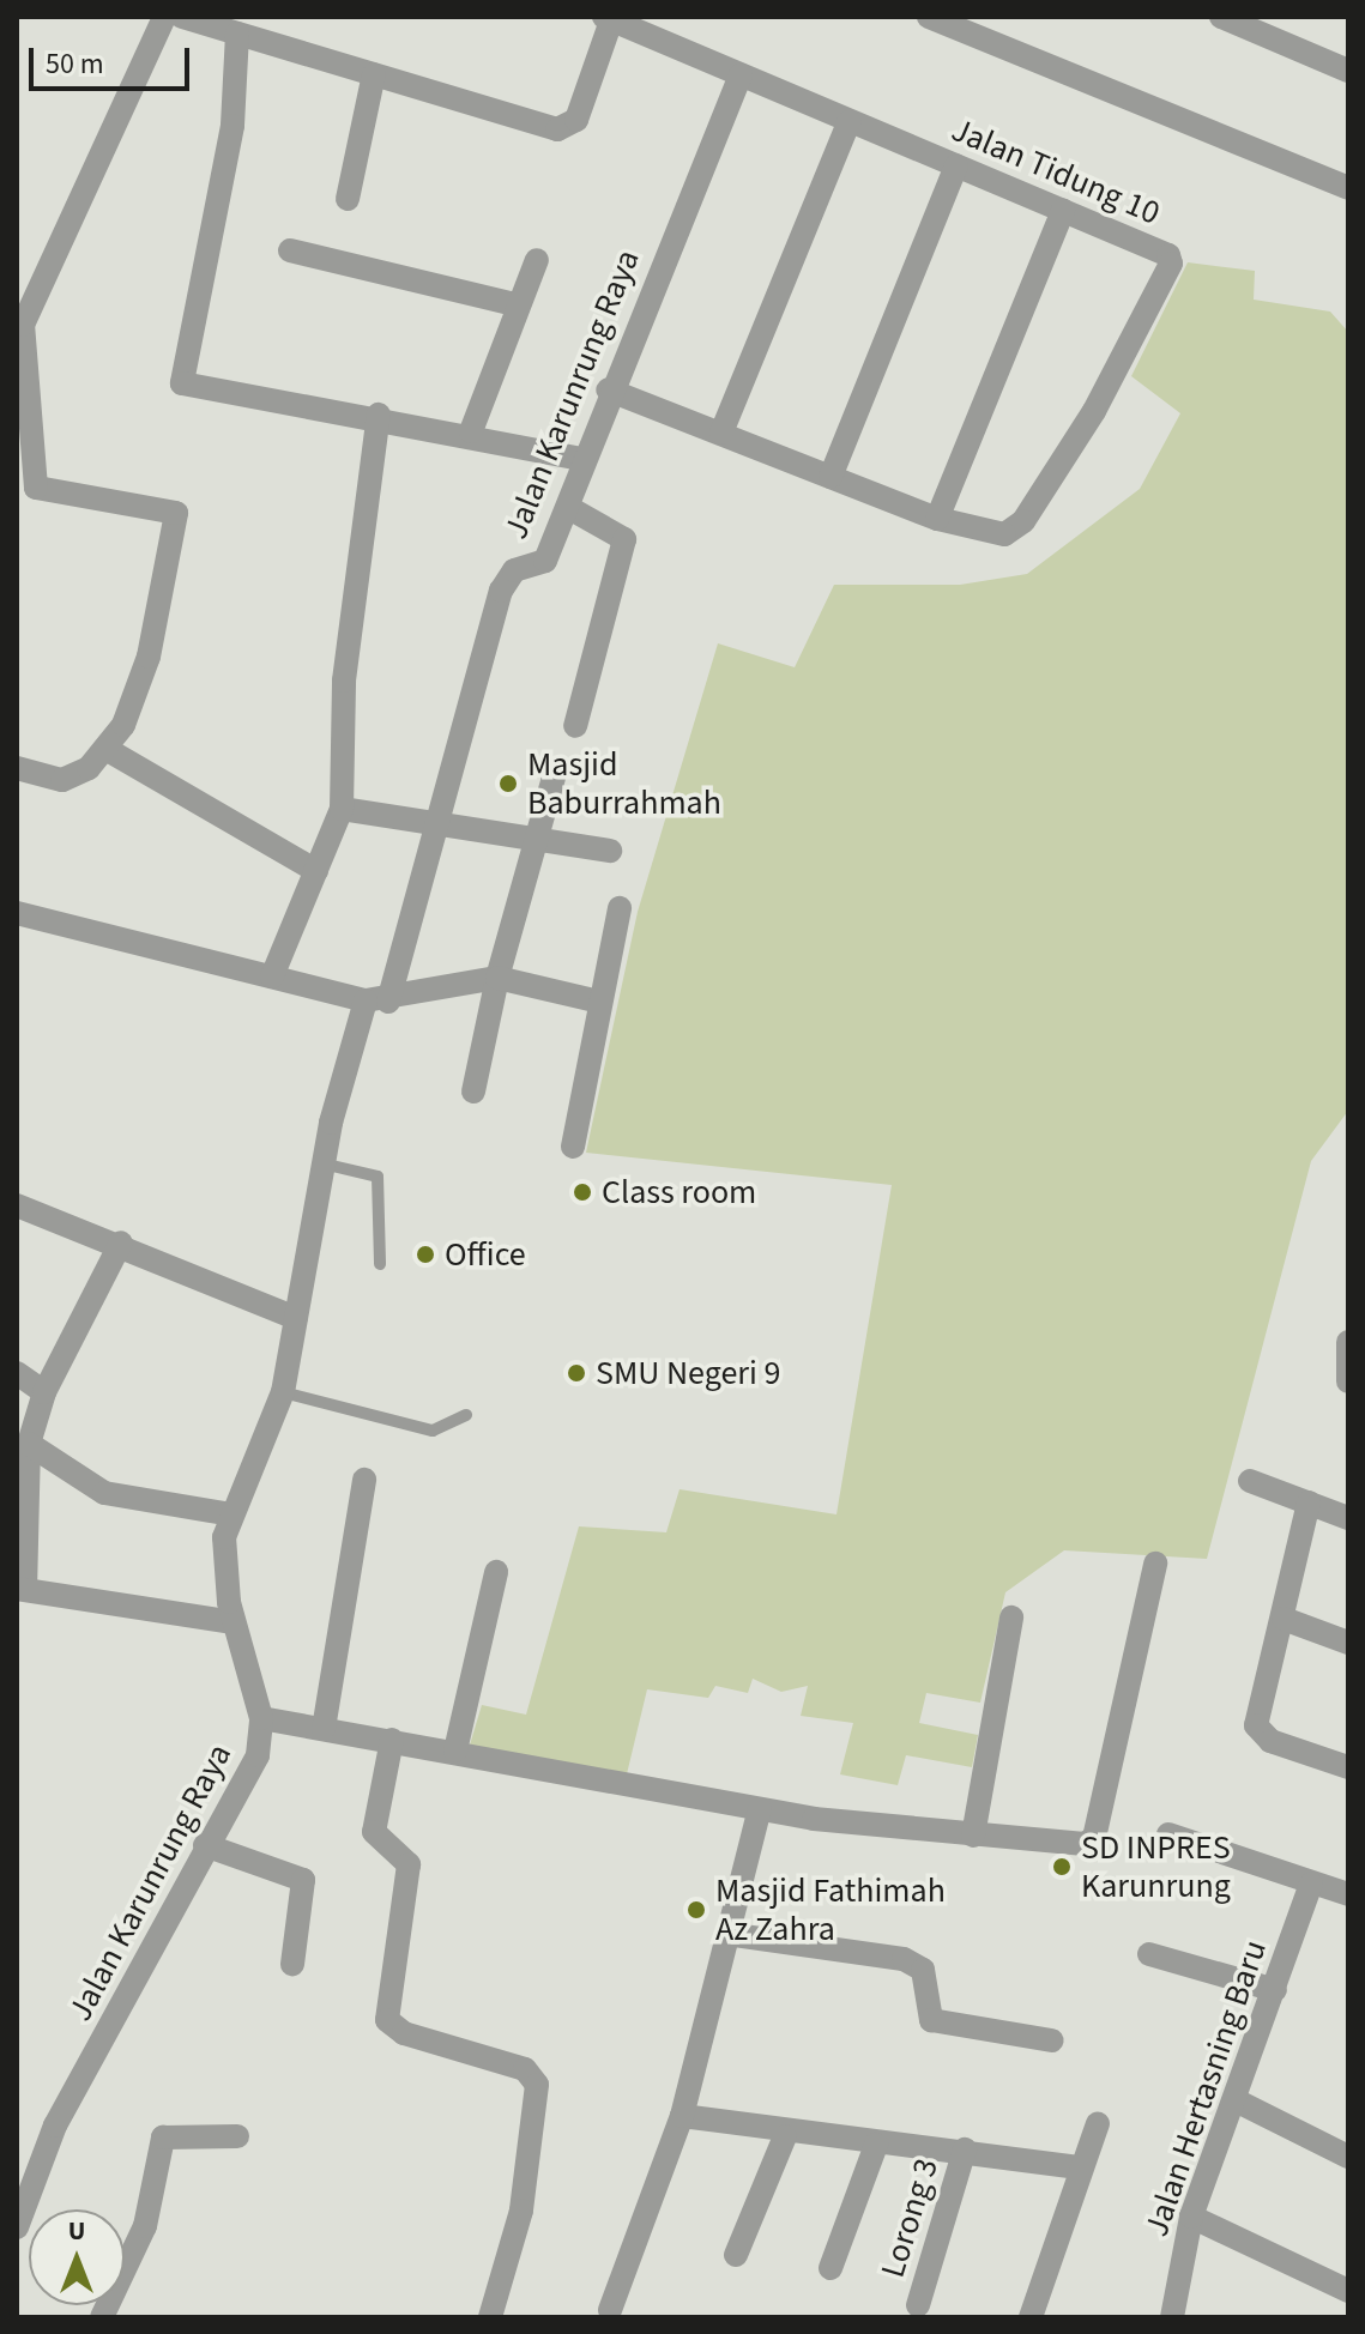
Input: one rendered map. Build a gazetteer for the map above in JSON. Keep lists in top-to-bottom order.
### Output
{
  "streets": {
    "street": [
      "Jalan Tidung 10",
      "Jalan Karunrung Raya",
      "Jalan Hertasning Baru",
      "Lorong 3"
    ]
  },
  "crossings": [
    ["Jalan Tidung 10", "Jalan Karunrung Raya"]
  ],
  "places": [
    "Masjid Baburrahmah",
    "Class room",
    "Office",
    "SMU Negeri 9",
    "SD INPRES Karunrung",
    "Masjid Fathimah Az Zahra"
  ],
  "scale_bar": "50 m",
  "north": "top"
}
